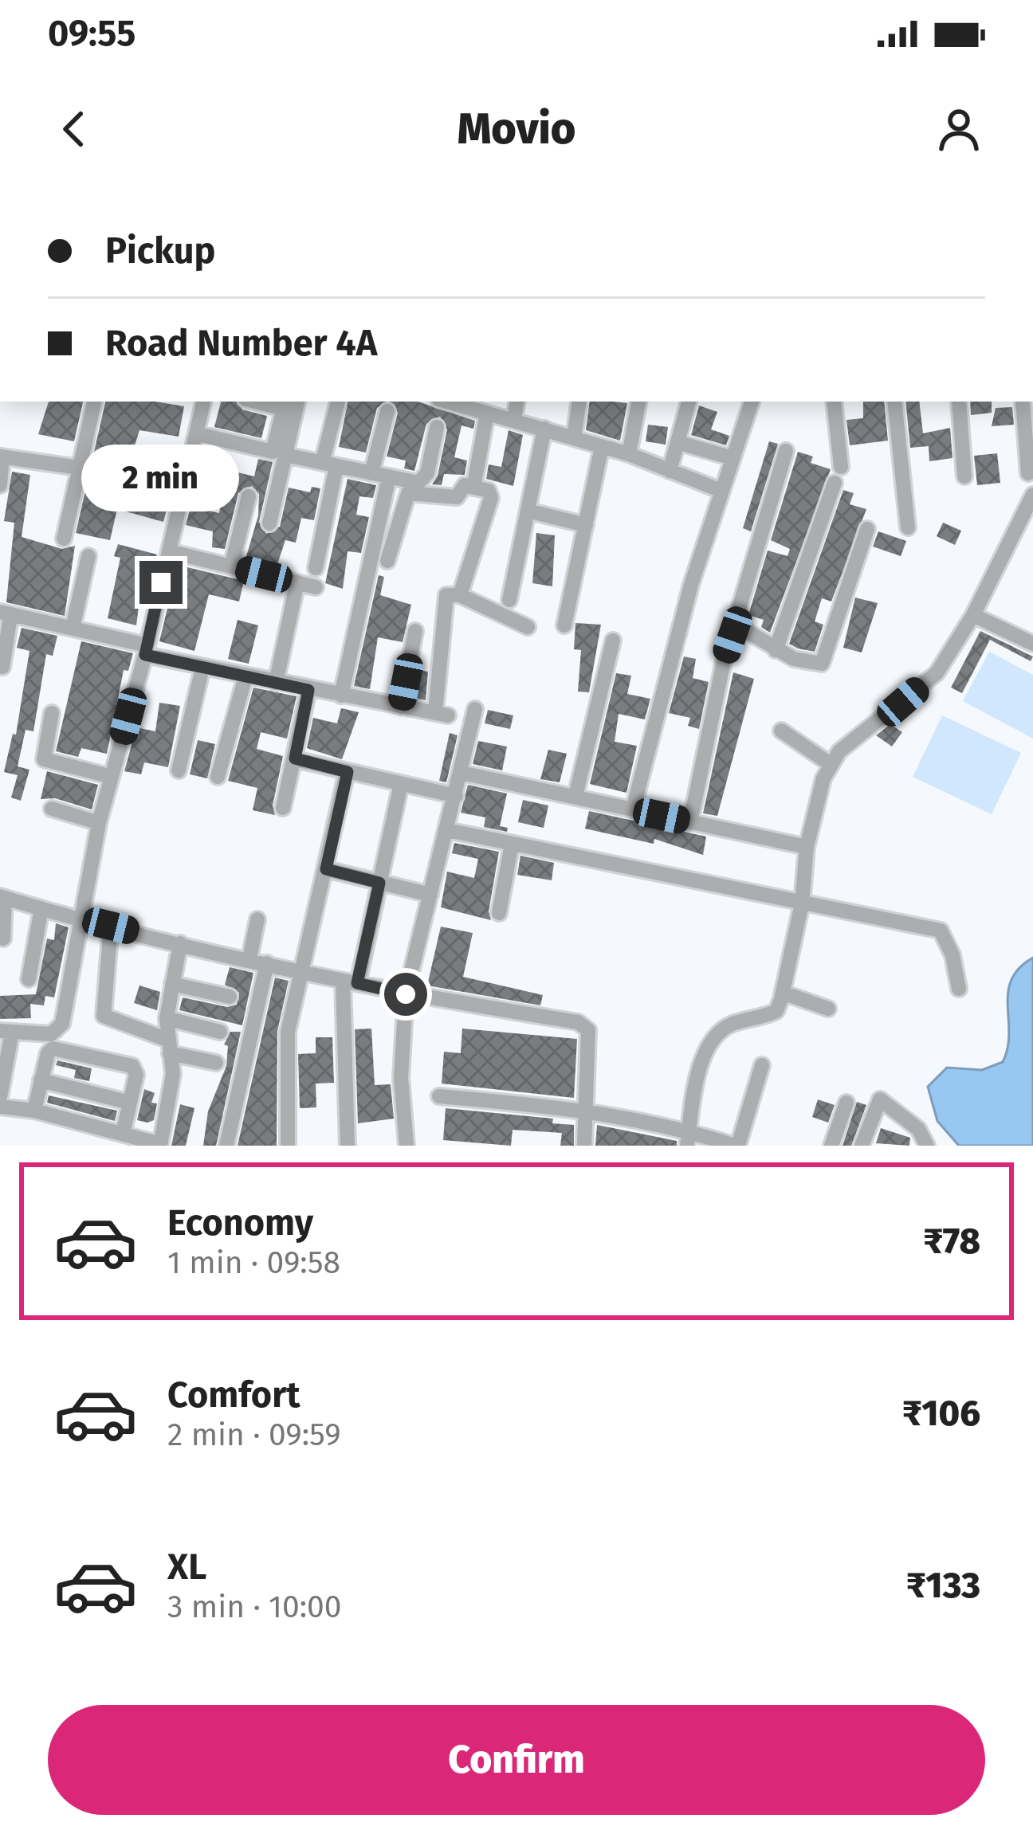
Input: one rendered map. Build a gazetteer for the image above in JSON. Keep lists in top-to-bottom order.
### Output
{
  "page": {
    "status": "09:55",
    "header": "Movio",
    "banner": ["Pickup", "Road Number 4A"],
    "bubble": "2 min",
    "list": [
      {
        "name": "Economy",
        "note": "1 min · 09:58",
        "value": "₹78"
      },
      {
        "name": "Comfort",
        "note": "2 min · 09:59",
        "value": "₹106"
      },
      {
        "name": "XL",
        "note": "3 min · 10:00",
        "value": "₹133"
      }
    ],
    "buttons": "Confirm"
  }
}
